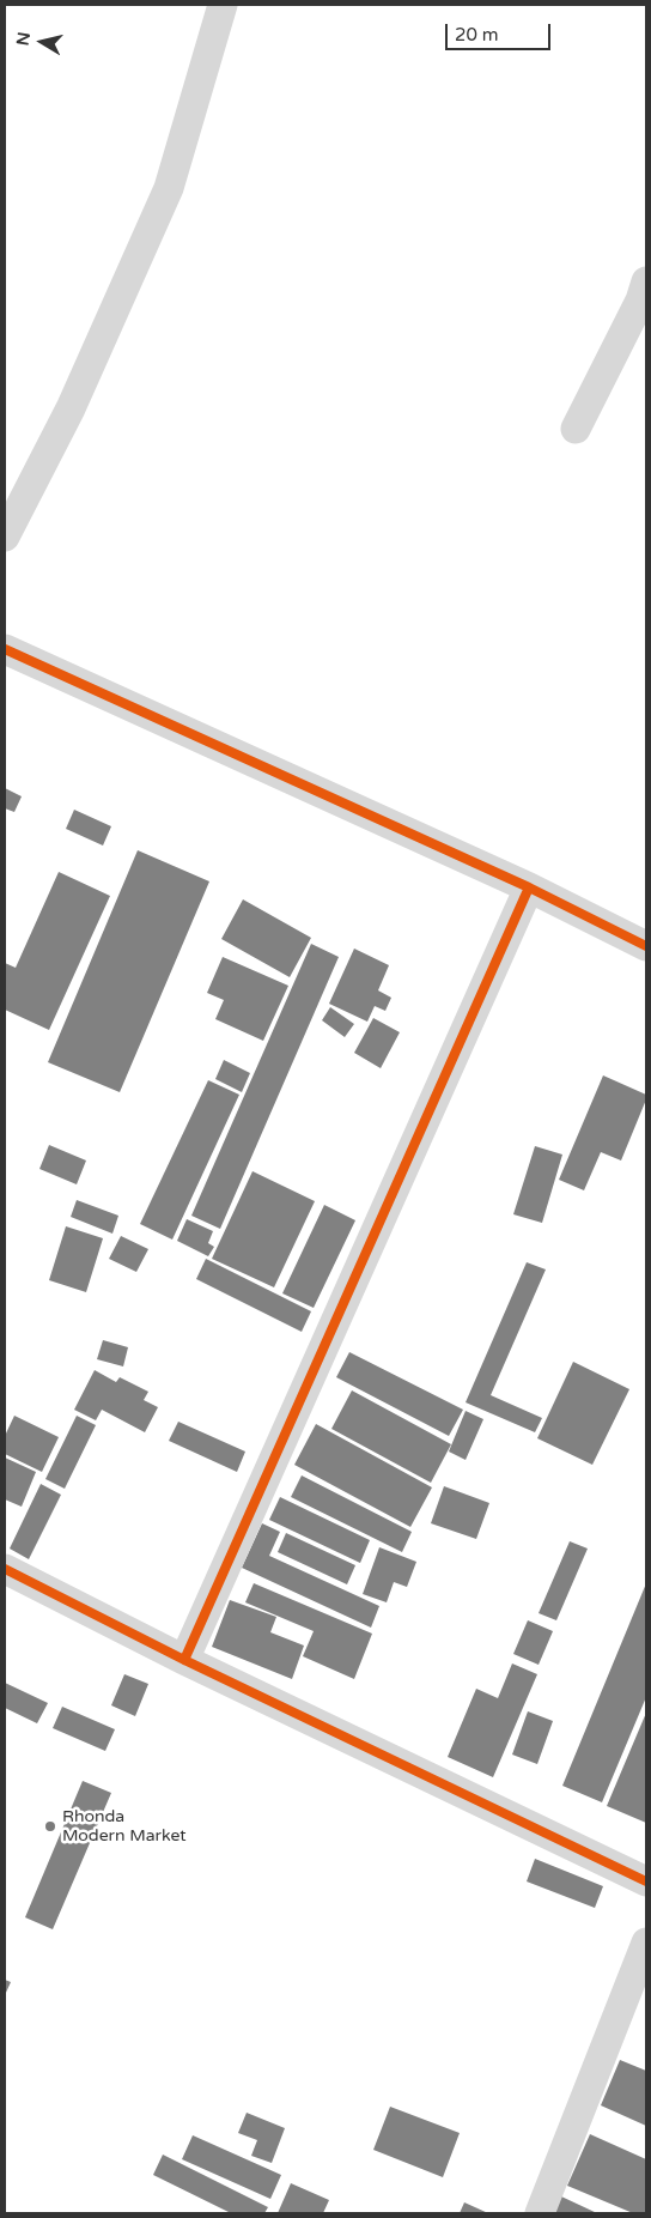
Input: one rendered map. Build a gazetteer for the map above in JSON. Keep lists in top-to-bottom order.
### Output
{
  "places": ["Rhonda Modern Market"],
  "scale_bar": "20 m",
  "north": "left"
}
